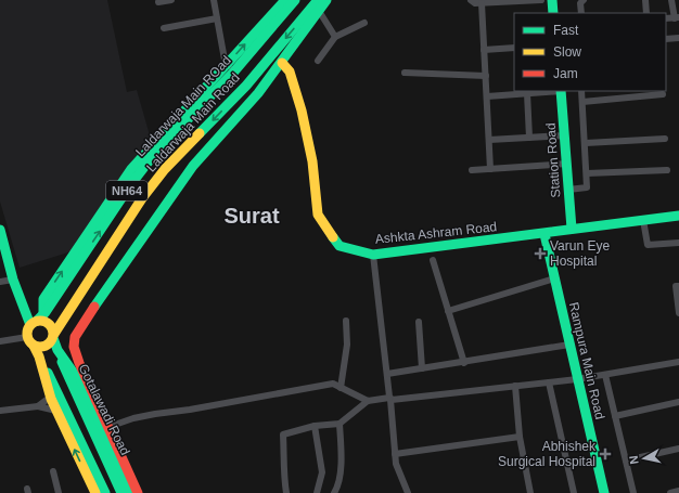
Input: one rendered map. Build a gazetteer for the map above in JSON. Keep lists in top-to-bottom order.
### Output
{
  "streets": {
    "main road": [
      "Laldarwaja Main ROad",
      "Laldarwaja Main Road",
      "Station Road",
      "NH64",
      "Ashkta Ashram Road",
      "Rampura Main Road",
      "Gotalawadi Road"
    ]
  },
  "crossings": [
    ["Laldarwaja Main ROad", "Laldarwaja Main Road"],
    ["Laldarwaja Main ROad", "NH64"],
    ["Laldarwaja Main ROad", "Gotalawadi Road"],
    ["Laldarwaja Main Road", "NH64"],
    ["Laldarwaja Main Road", "Gotalawadi Road"],
    ["Station Road", "Ashkta Ashram Road"],
    ["NH64", "Gotalawadi Road"],
    ["Ashkta Ashram Road", "Rampura Main Road"]
  ],
  "districts": ["Surat"],
  "places": {
    "health": ["Varun Eye Hospital", "Abhishek Surgical Hospital"]
  },
  "legend": ["Fast", "Slow", "Jam"],
  "north": "left"
}
